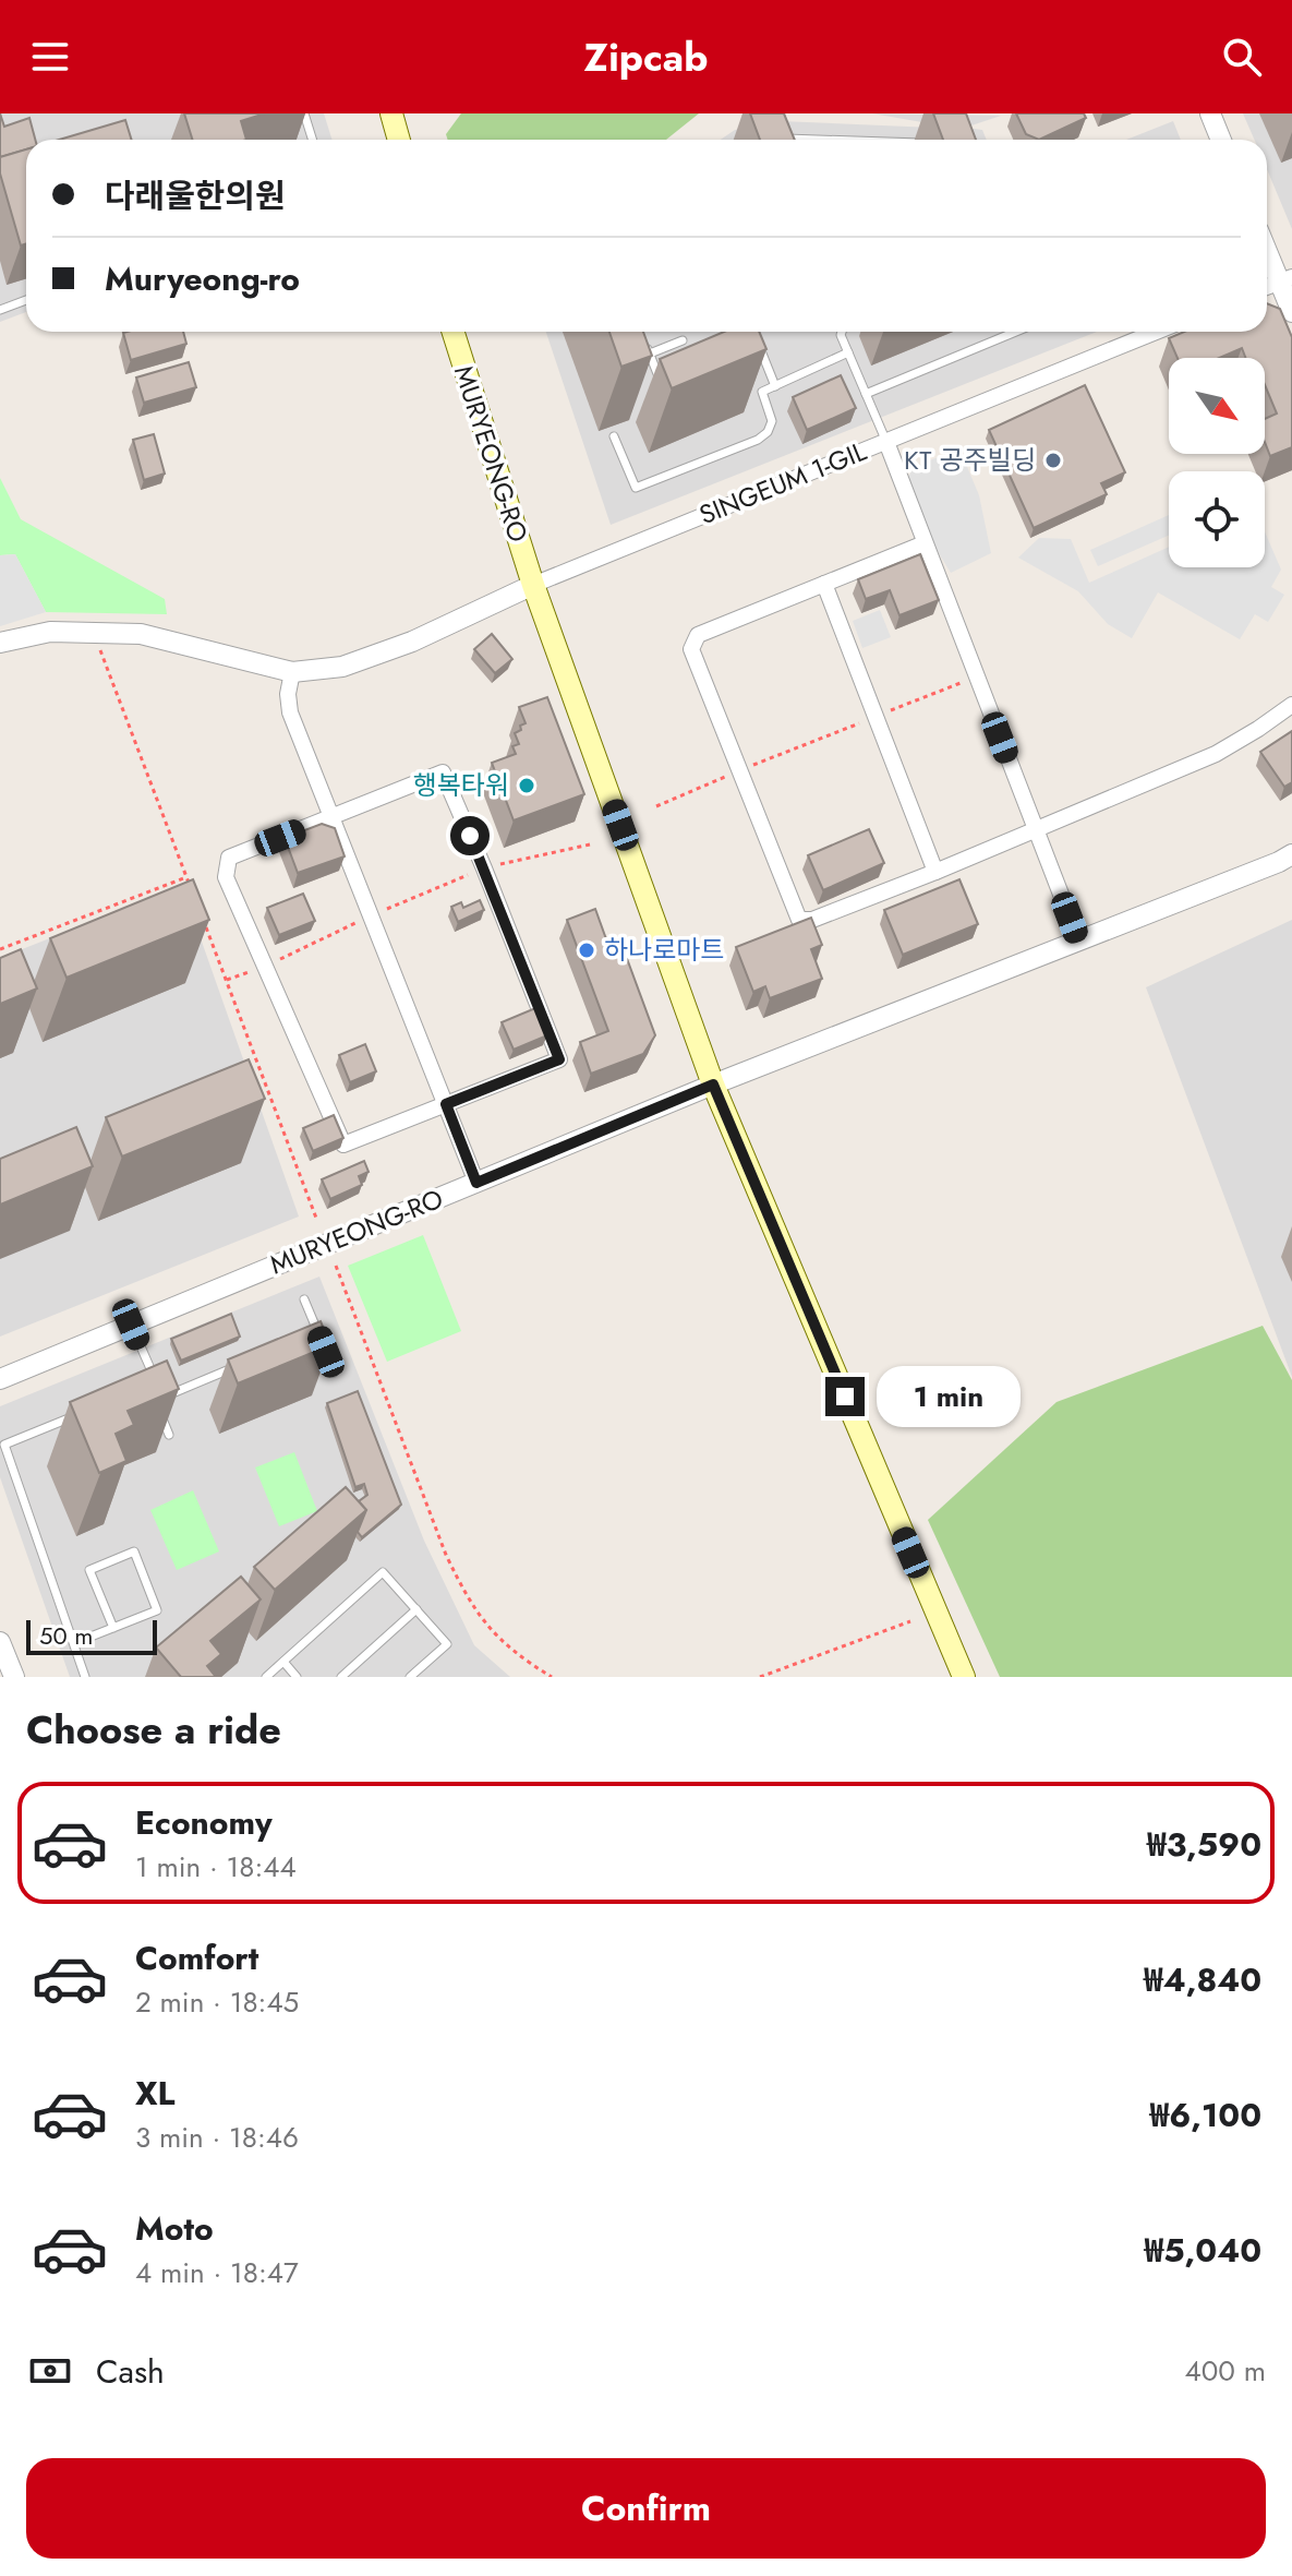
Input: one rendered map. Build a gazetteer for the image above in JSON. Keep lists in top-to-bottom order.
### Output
{
  "streets": {
    "main road": ["MURYEONG-RO"],
    "street": ["SINGEUM 1-GIL"]
  },
  "crossings": [
    ["MURYEONG-RO", "SINGEUM 1-GIL"]
  ],
  "places": ["KT 공주빌딩", "행복타워", "하나로마트"],
  "scale_bar": "50 m",
  "north": "bottom right",
  "page": {
    "header": "Zipcab",
    "banner": ["다래울한의원", "Muryeong-ro"],
    "bubble": "1 min",
    "scale": "50 m",
    "heading": "Choose a ride",
    "list": [
      {
        "name": "Economy",
        "note": "1 min · 18:44",
        "value": "₩3,590"
      },
      {
        "name": "Comfort",
        "note": "2 min · 18:45",
        "value": "₩4,840"
      },
      {
        "name": "XL",
        "note": "3 min · 18:46",
        "value": "₩6,100"
      },
      {
        "name": "Moto",
        "note": "4 min · 18:47",
        "value": "₩5,040"
      }
    ],
    "pay": ["Cash", "400 m"],
    "buttons": "Confirm"
  }
}
